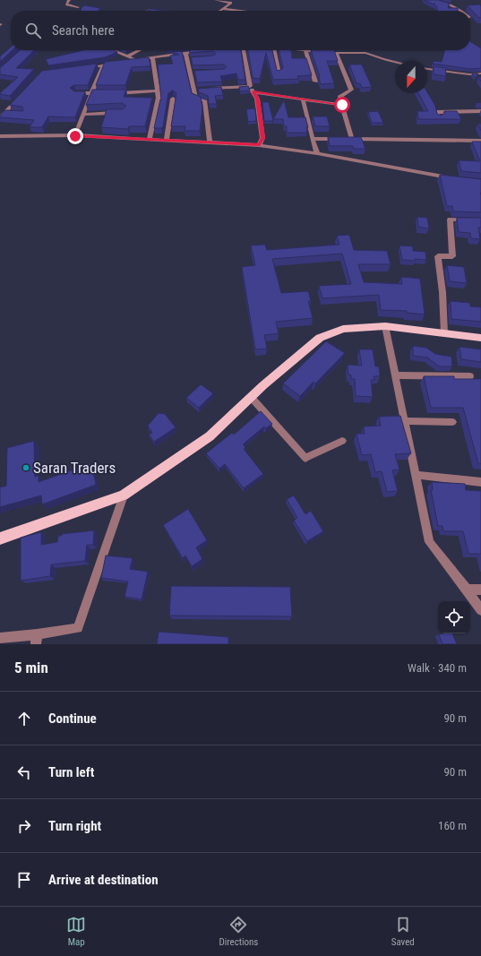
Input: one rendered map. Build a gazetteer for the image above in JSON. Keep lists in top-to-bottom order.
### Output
{
  "places": ["Saran Traders"],
  "north": "bottom",
  "page": {
    "search": "Search here",
    "heading": ["5 min", "Walk · 340 m"],
    "list": [
      ["Continue", "90 m"],
      ["Turn left", "90 m"],
      ["Turn right", "160 m"],
      "Arrive at destination"
    ],
    "nav": ["Map", "Directions", "Saved"]
  }
}
